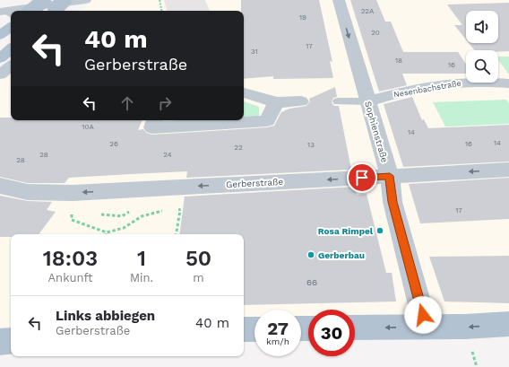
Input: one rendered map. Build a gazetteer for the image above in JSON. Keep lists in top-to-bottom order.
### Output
{
  "streets": {
    "street": ["Nesenbachstraße", "Sophienstraße", "Gerberstraße"]
  },
  "crossings": [
    ["Nesenbachstraße", "Sophienstraße"],
    ["Sophienstraße", "Gerberstraße"]
  ],
  "one_way": ["Gerberstraße"],
  "places": ["Rosa Rimpel", "Gerberbau"],
  "house_numbers": [
    "22A",
    "19",
    "20",
    "17",
    "31",
    "18",
    "16",
    "10A",
    "14",
    "14",
    "26",
    "16",
    "13",
    "22",
    "28",
    "24",
    "28",
    "17",
    "66"
  ],
  "page": {
    "turn": ["40 m", "Gerberstraße"],
    "eta": [
      "18:03",
      "Ankunft",
      "1",
      "Min.",
      "50",
      "m"
    ],
    "list": [
      {
        "name": "Links abbiegen",
        "note": "Gerberstraße",
        "value": "40 m"
      }
    ],
    "speed": "27 km/h",
    "limit": "30"
  }
}
